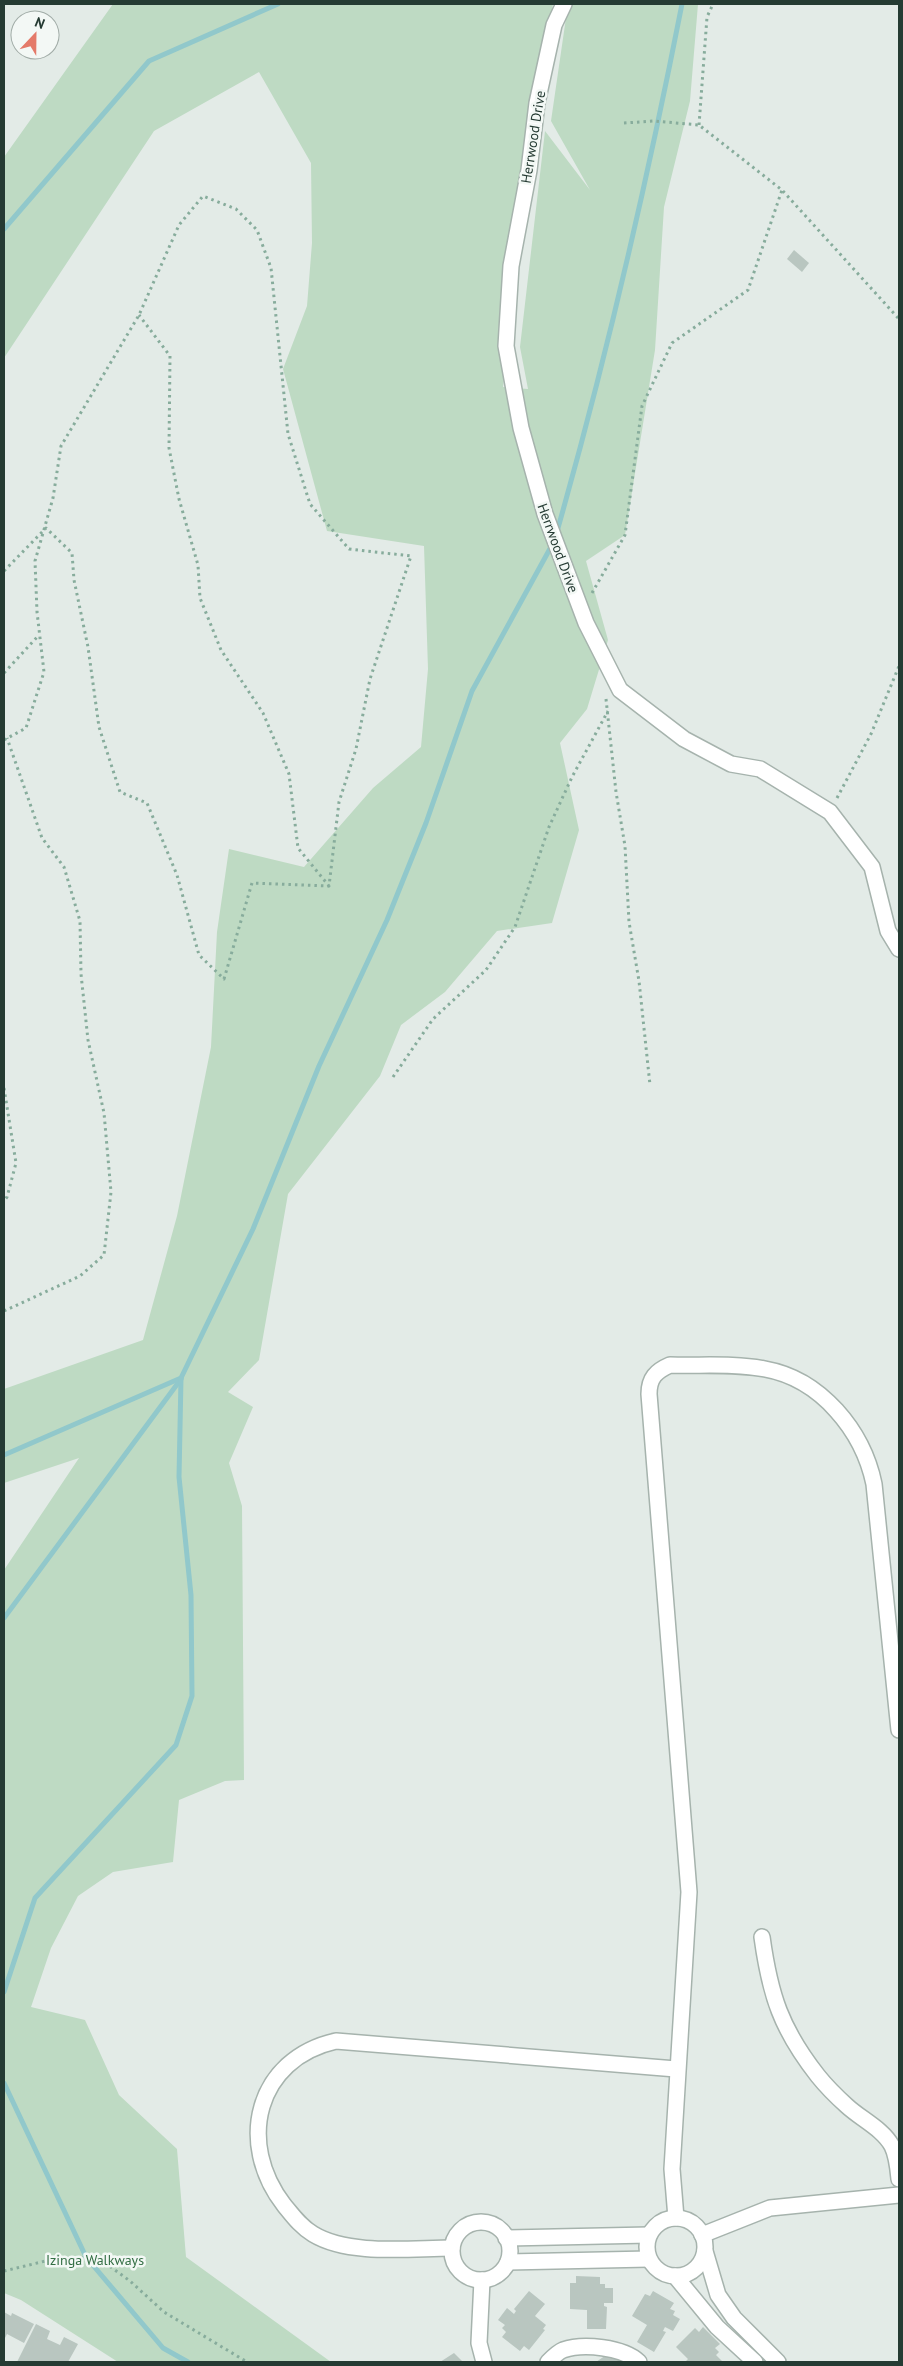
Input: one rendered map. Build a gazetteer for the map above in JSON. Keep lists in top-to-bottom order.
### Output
{
  "streets": {
    "street": ["Herrwood Drive"]
  },
  "parks": ["Izinga Walkways"],
  "north": "top"
}
